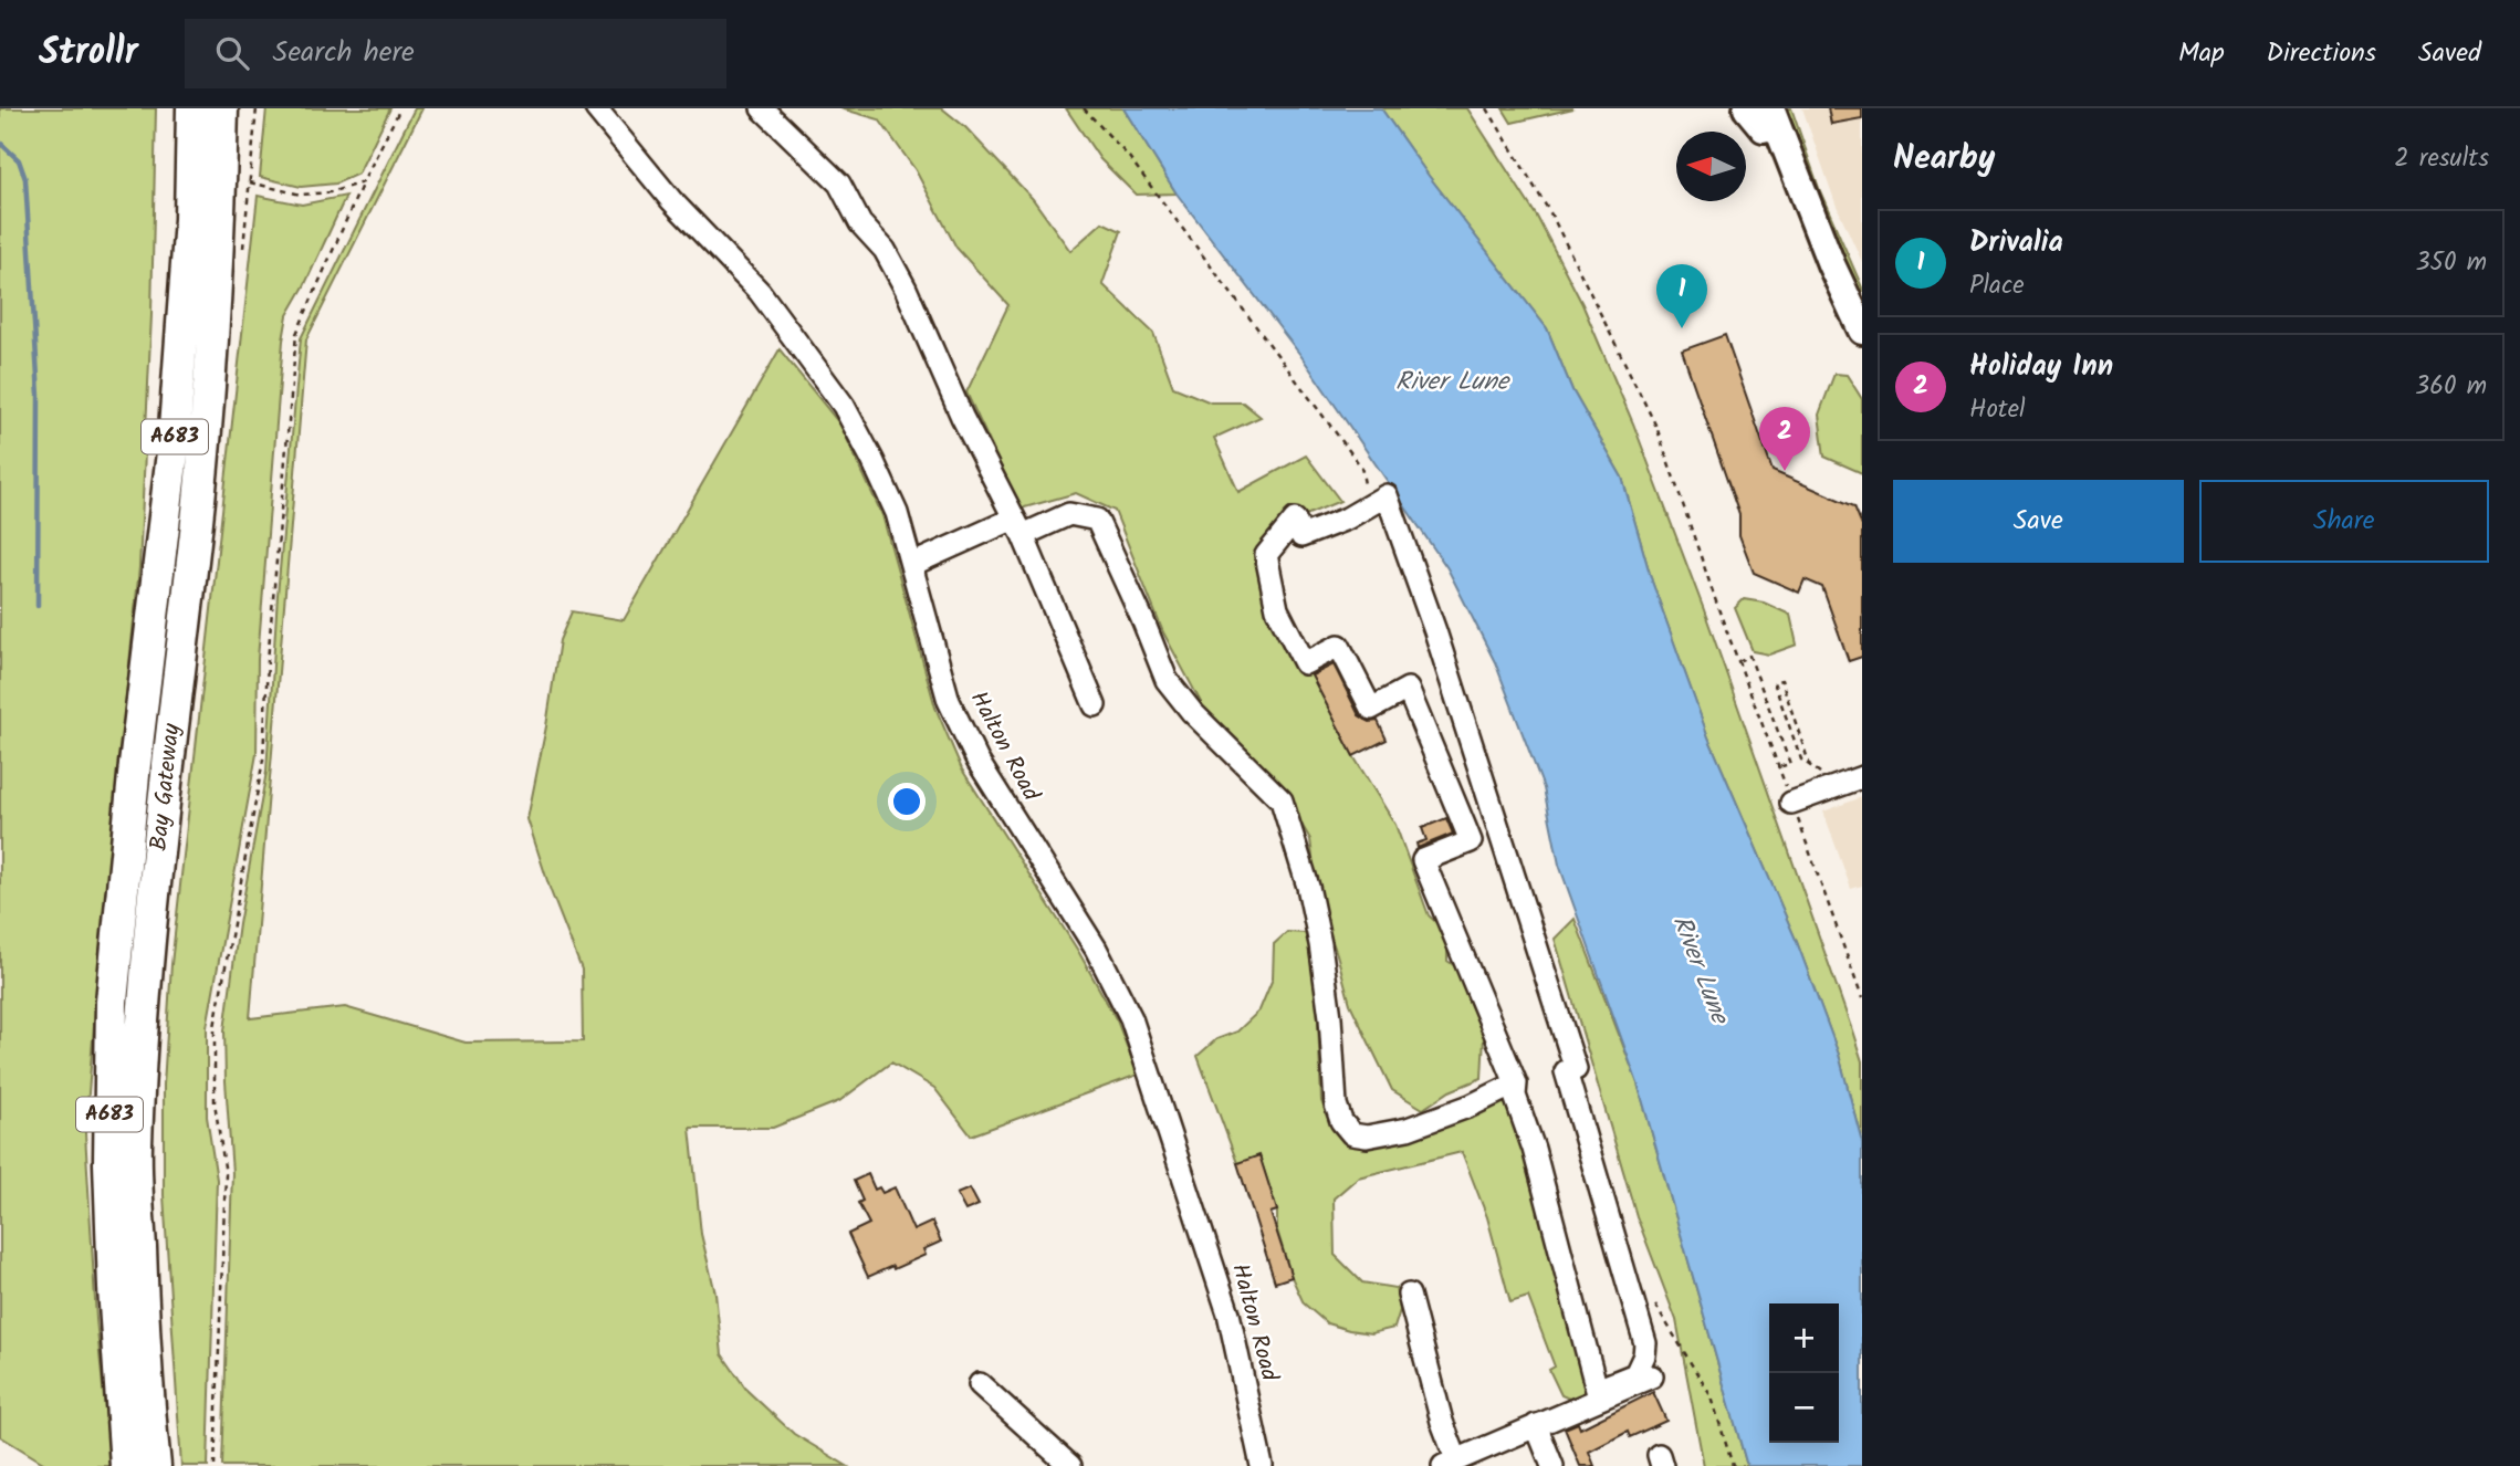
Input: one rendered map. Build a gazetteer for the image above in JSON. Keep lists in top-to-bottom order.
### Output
{
  "streets": {
    "highway": ["A683", "Bay Gateway"],
    "street": ["Halton Road"]
  },
  "water": ["River Lune"],
  "north": "left",
  "page": {
    "header": "Strollr",
    "search": "Search here",
    "nav": ["Map", "Directions", "Saved"],
    "heading": ["Nearby", "2 results"],
    "list": [
      {
        "mark": "1",
        "name": "Drivalia",
        "note": "Place",
        "value": "350 m"
      },
      {
        "mark": "2",
        "name": "Holiday Inn",
        "note": "Hotel",
        "value": "360 m"
      }
    ],
    "pins": ["1", "2"],
    "buttons": ["Save", "Share"],
    "map_buttons": ["+", "−"]
  }
}
